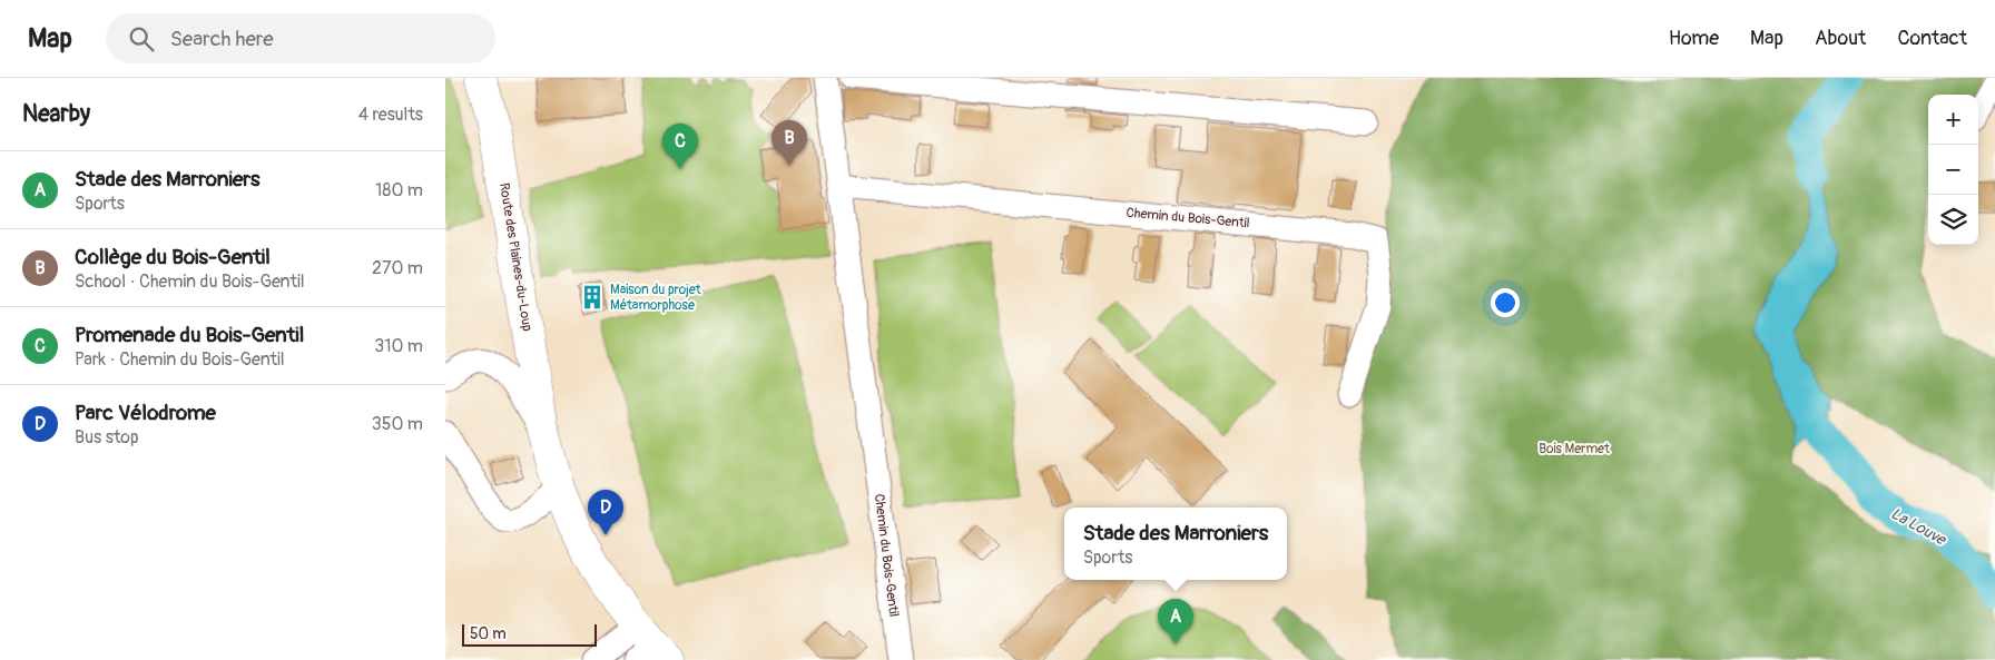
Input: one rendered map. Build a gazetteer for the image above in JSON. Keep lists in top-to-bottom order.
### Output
{
  "streets": {
    "main road": ["Route des Plaines-du-Loup"],
    "street": ["Chemin du Bois-Gentil"]
  },
  "water": ["La Louve"],
  "parks": ["Bois Mermet"],
  "places": {
    "building": ["Maison du projet Métamorphose"]
  },
  "scale_bar": "50 m",
  "page": {
    "header": "Map",
    "search": "Search here",
    "nav": [
      "Home",
      "Map",
      "About",
      "Contact"
    ],
    "heading": ["Nearby", "4 results"],
    "map_buttons": ["+", "−"],
    "pins": [
      "B",
      "C",
      "D",
      "A"
    ],
    "list": [
      {
        "mark": "A",
        "name": "Stade des Marroniers",
        "note": "Sports",
        "value": "180 m"
      },
      {
        "mark": "B",
        "name": "Collège du Bois-Gentil",
        "note": "School · Chemin du Bois-Gentil",
        "value": "270 m"
      },
      {
        "mark": "C",
        "name": "Promenade du Bois-Gentil",
        "note": "Park · Chemin du Bois-Gentil",
        "value": "310 m"
      },
      {
        "mark": "D",
        "name": "Parc Vélodrome",
        "note": "Bus stop",
        "value": "350 m"
      }
    ],
    "popup": ["Stade des Marroniers", "Sports"],
    "scale": "50 m"
  }
}
